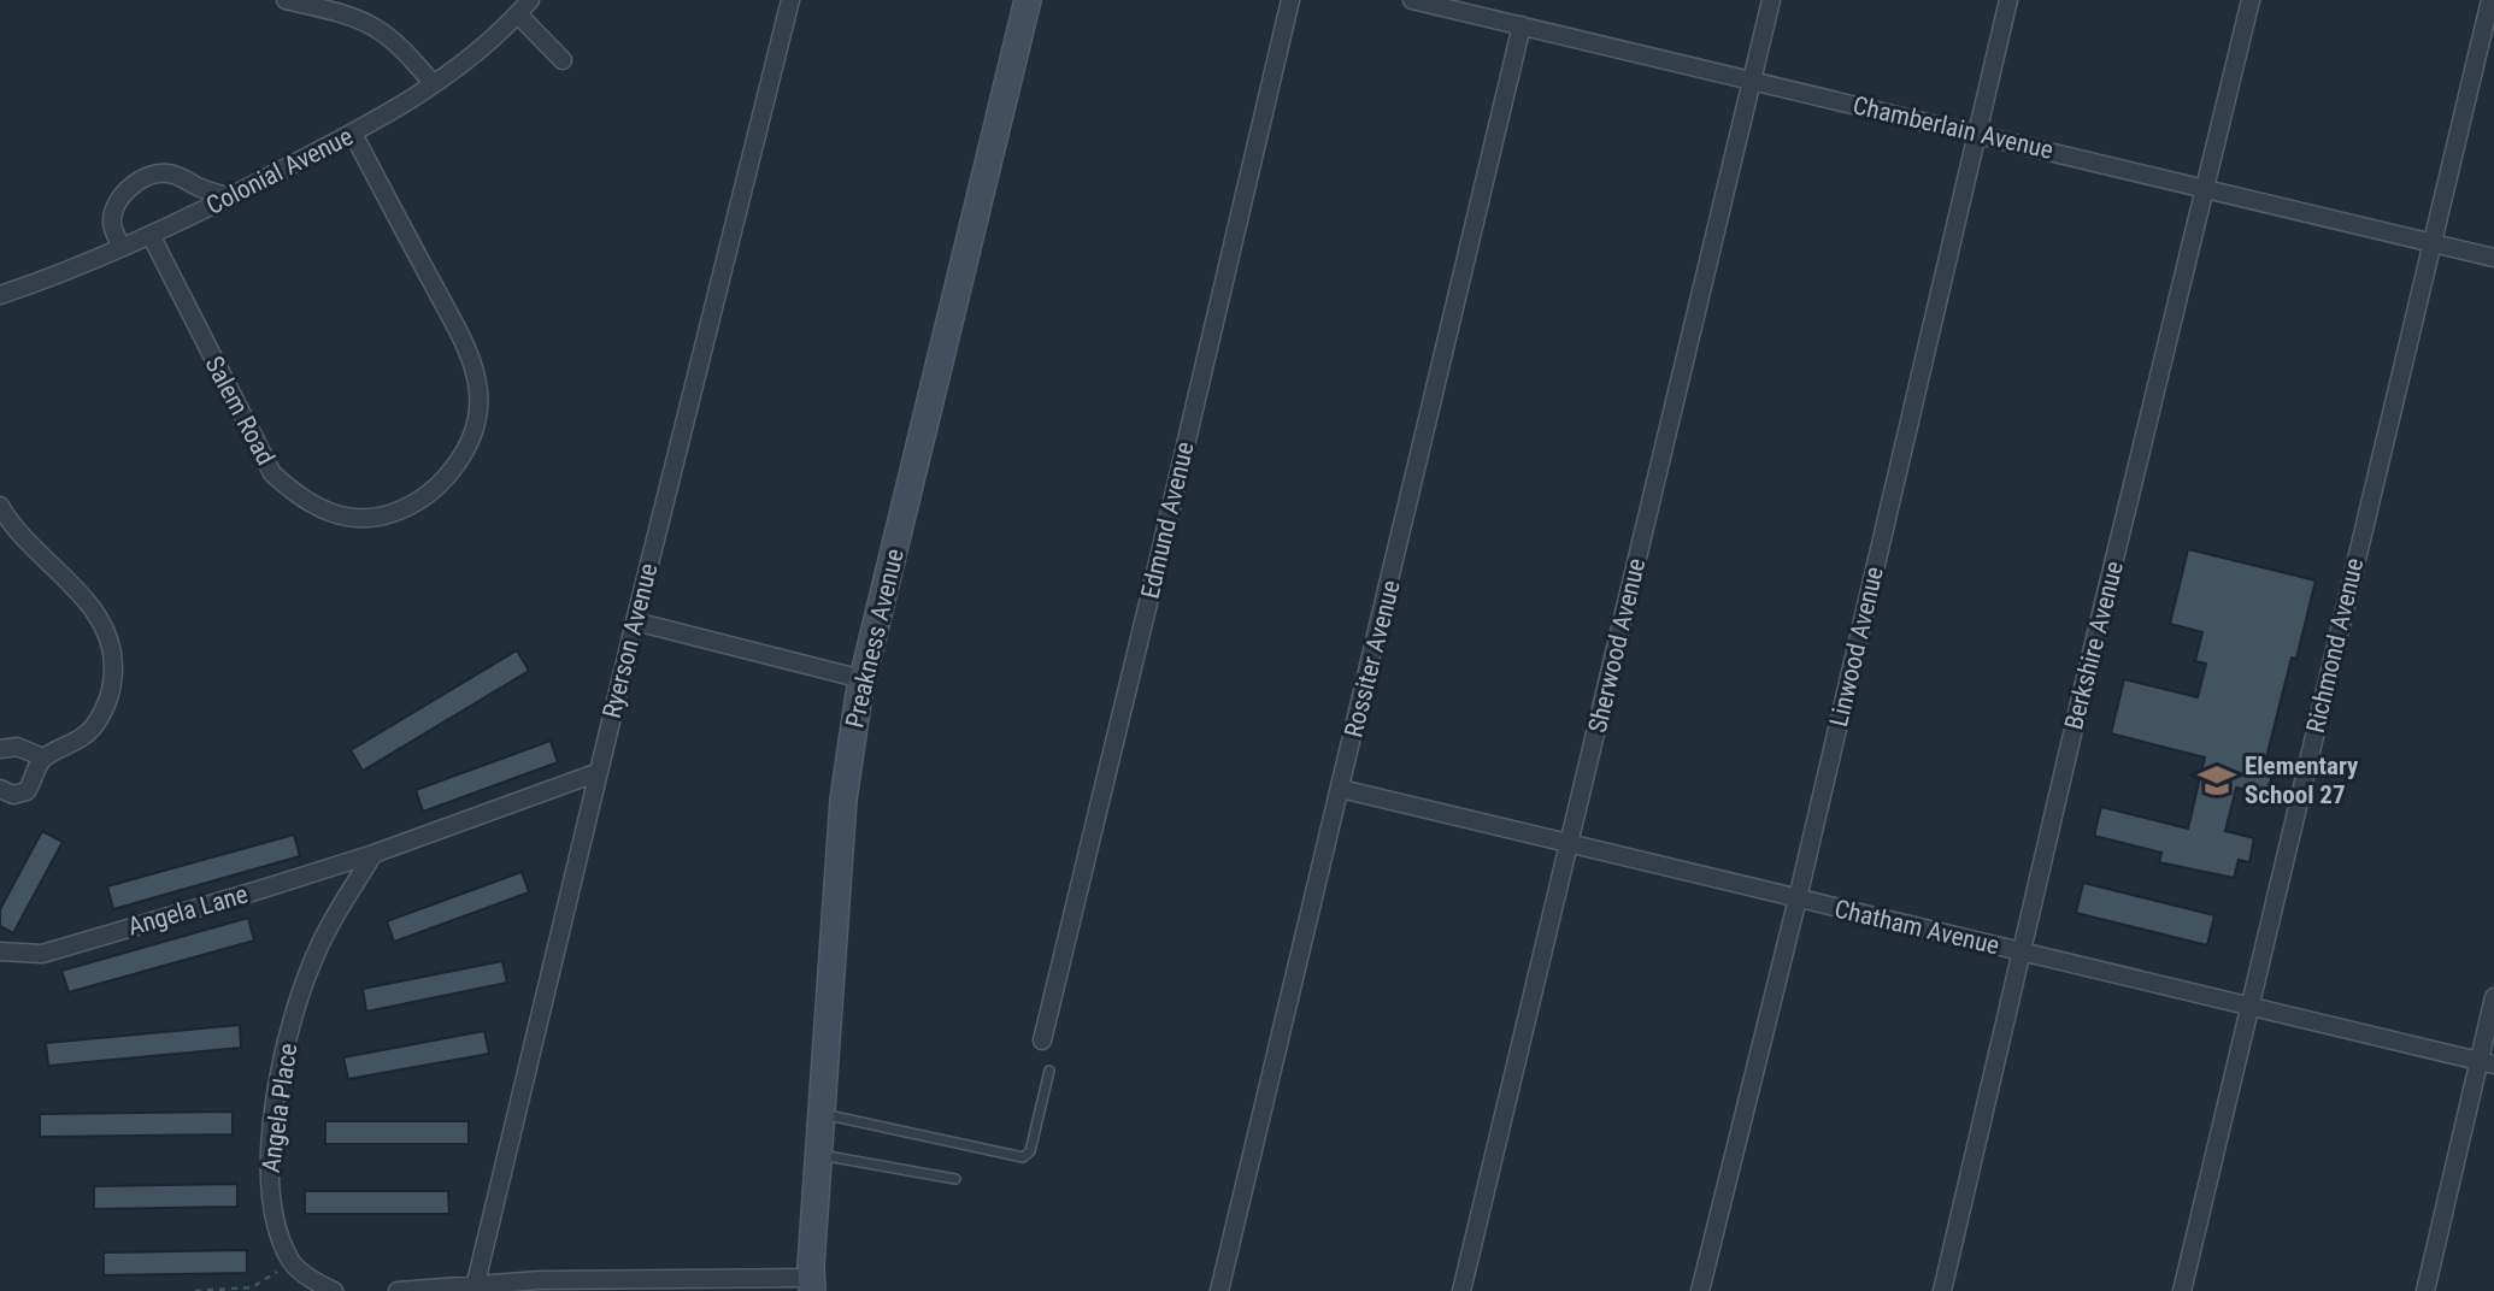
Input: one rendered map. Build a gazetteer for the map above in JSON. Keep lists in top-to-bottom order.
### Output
{
  "streets": {
    "main road": ["Preakness Avenue"],
    "street": [
      "Chamberlain Avenue",
      "Colonial Avenue",
      "Salem Road",
      "Edmund Avenue",
      "Ryerson Avenue",
      "Sherwood Avenue",
      "Berkshire Avenue",
      "Richmond Avenue",
      "Linwood Avenue",
      "Rossiter Avenue",
      "Angela Lane",
      "Chatham Avenue",
      "Angela Place"
    ]
  },
  "crossings": [
    ["Chamberlain Avenue", "Sherwood Avenue"],
    ["Chamberlain Avenue", "Berkshire Avenue"],
    ["Chamberlain Avenue", "Richmond Avenue"],
    ["Chamberlain Avenue", "Linwood Avenue"],
    ["Chamberlain Avenue", "Rossiter Avenue"],
    ["Colonial Avenue", "Salem Road"],
    ["Sherwood Avenue", "Chatham Avenue"],
    ["Berkshire Avenue", "Chatham Avenue"],
    ["Richmond Avenue", "Chatham Avenue"],
    ["Linwood Avenue", "Chatham Avenue"],
    ["Rossiter Avenue", "Chatham Avenue"],
    ["Angela Lane", "Angela Place"]
  ],
  "places": {
    "school or university": ["Elementary School 27"]
  }
}
